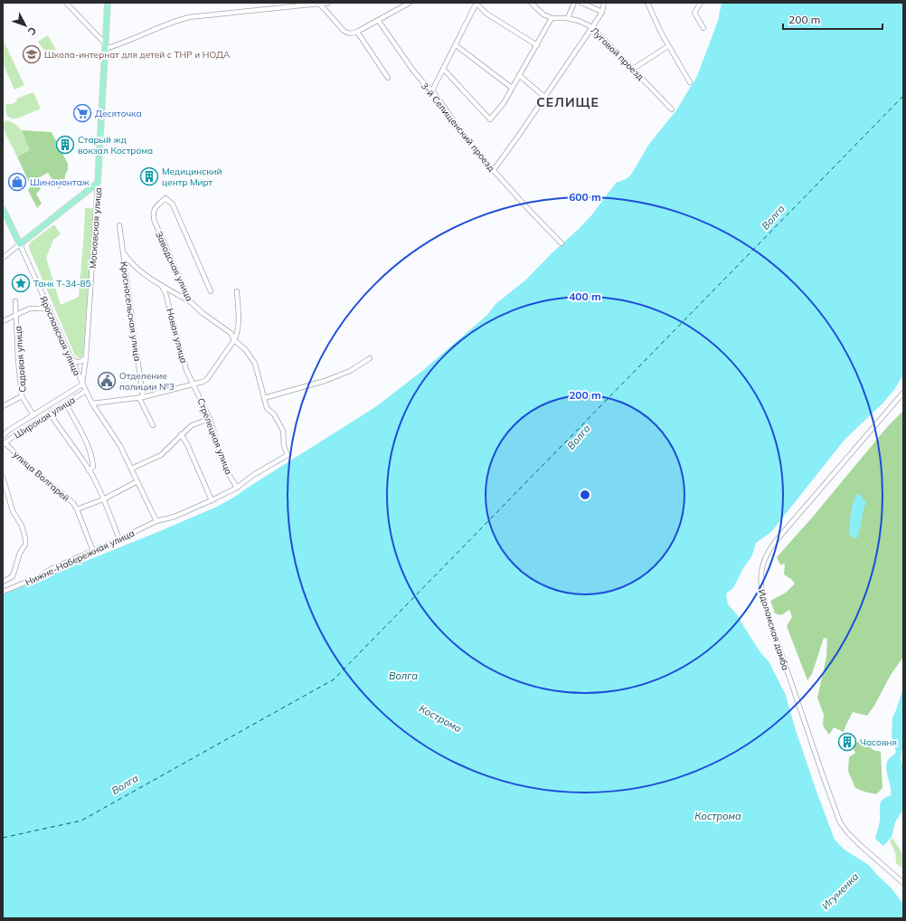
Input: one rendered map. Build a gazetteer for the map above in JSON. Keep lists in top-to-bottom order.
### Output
{
  "streets": {
    "main road": ["Московская улица", "Ярославская улица"],
    "street": [
      "Луговой проезд",
      "3-й Селищенский проезд",
      "Заводская улица",
      "Красносельская улица",
      "Новая улица",
      "Садовая улица",
      "Широкая улица",
      "Стрелецкая улица",
      "улица Волгарей",
      "Нижне-Набережная улица",
      "Идоломская дамба"
    ]
  },
  "crossings": [
    ["Московская улица", "Ярославская улица"],
    ["Московская улица", "Широкая улица"],
    ["Заводская улица", "Нижне-Набережная улица"],
    ["Ярославская улица", "Широкая улица"],
    ["Новая улица", "Стрелецкая улица"],
    ["Садовая улица", "Широкая улица"],
    ["Широкая улица", "улица Волгарей"],
    ["Стрелецкая улица", "Нижне-Набережная улица"],
    ["улица Волгарей", "Нижне-Набережная улица"]
  ],
  "districts": ["СЕЛИЩЕ"],
  "water": ["Волга", "Кострома", "Игуменка"],
  "places": {
    "school or university": ["Школа-интернат для детей с ТНР и НОДА"],
    "supermarket": ["Десяточка"],
    "building": ["Старый жд вокзал Кострома", "Медицинский центр Мирт", "Часовня"],
    "shop": ["Шиномонтаж"],
    "place": ["Танк Т-34-85"],
    "public building": ["Отделение полиции №3"]
  },
  "scale_bar": "200 m",
  "north": "bottom right",
  "rings": ["600 m", "400 m", "200 m"]
}
